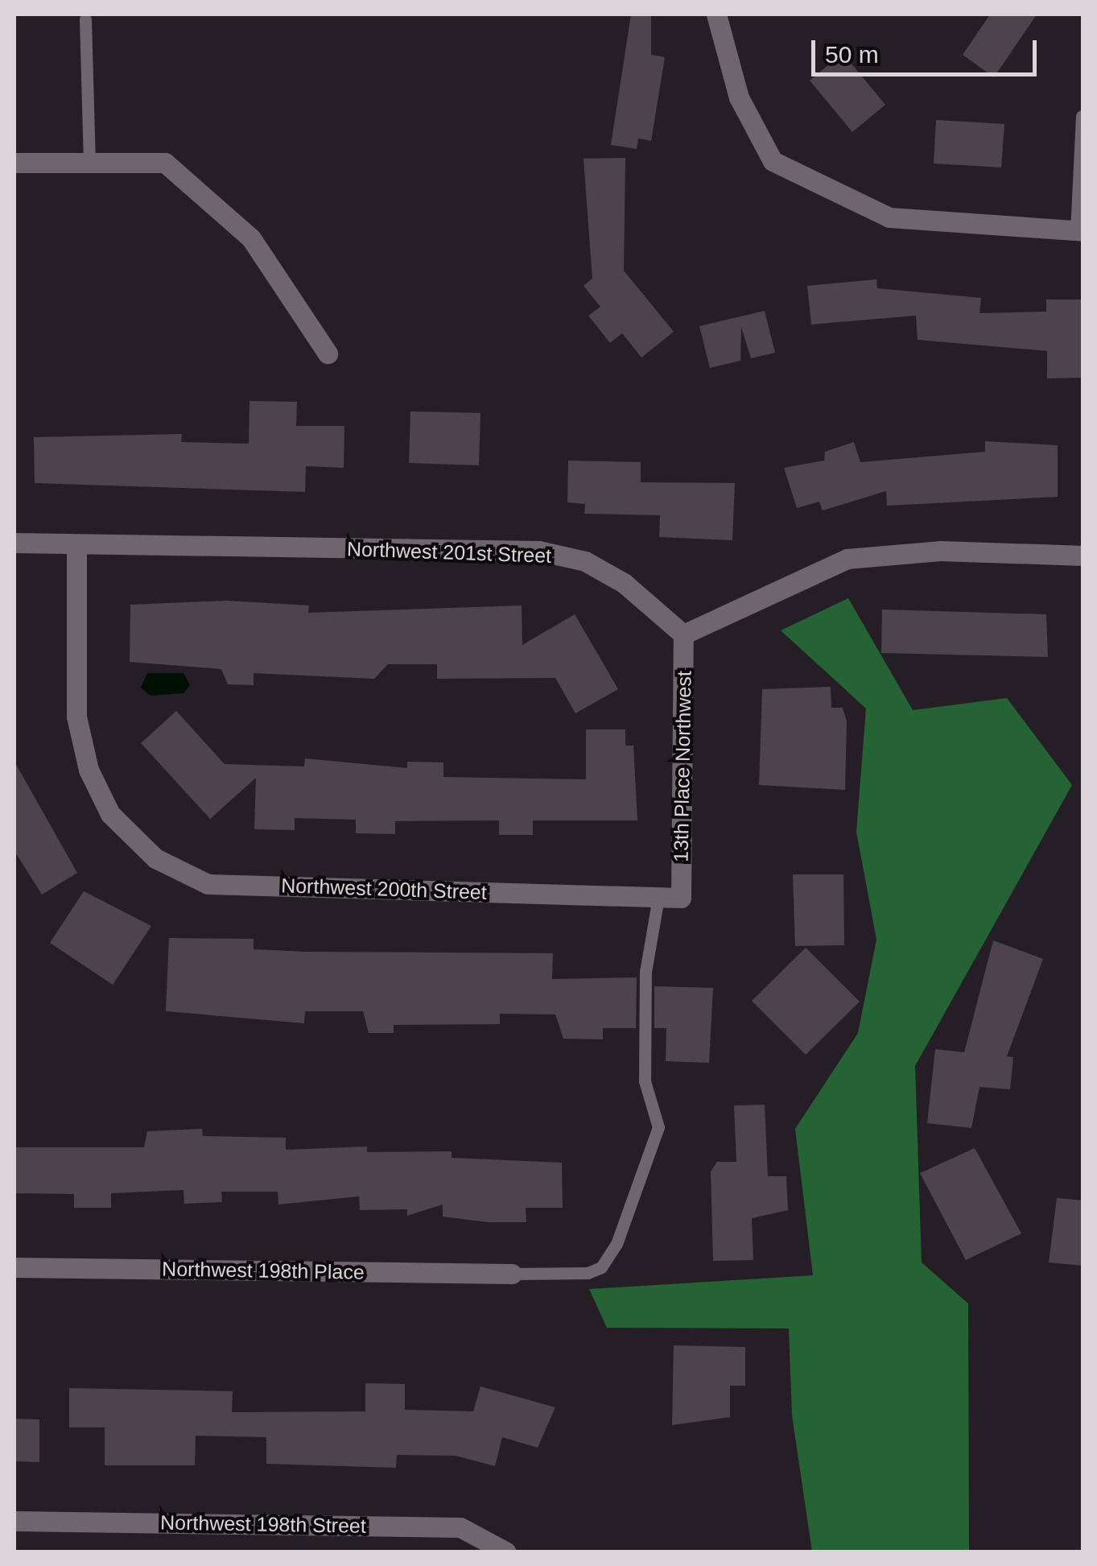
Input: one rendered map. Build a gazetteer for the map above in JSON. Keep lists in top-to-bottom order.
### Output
{
  "streets": {
    "street": [
      "Northwest 201st Street",
      "13th Place Northwest",
      "Northwest 200th Street",
      "Northwest 198th Place",
      "Northwest 198th Street"
    ]
  },
  "crossings": [
    ["Northwest 201st Street", "13th Place Northwest"],
    ["Northwest 201st Street", "Northwest 200th Street"],
    ["13th Place Northwest", "Northwest 200th Street"]
  ],
  "scale_bar": "50 m"
}
